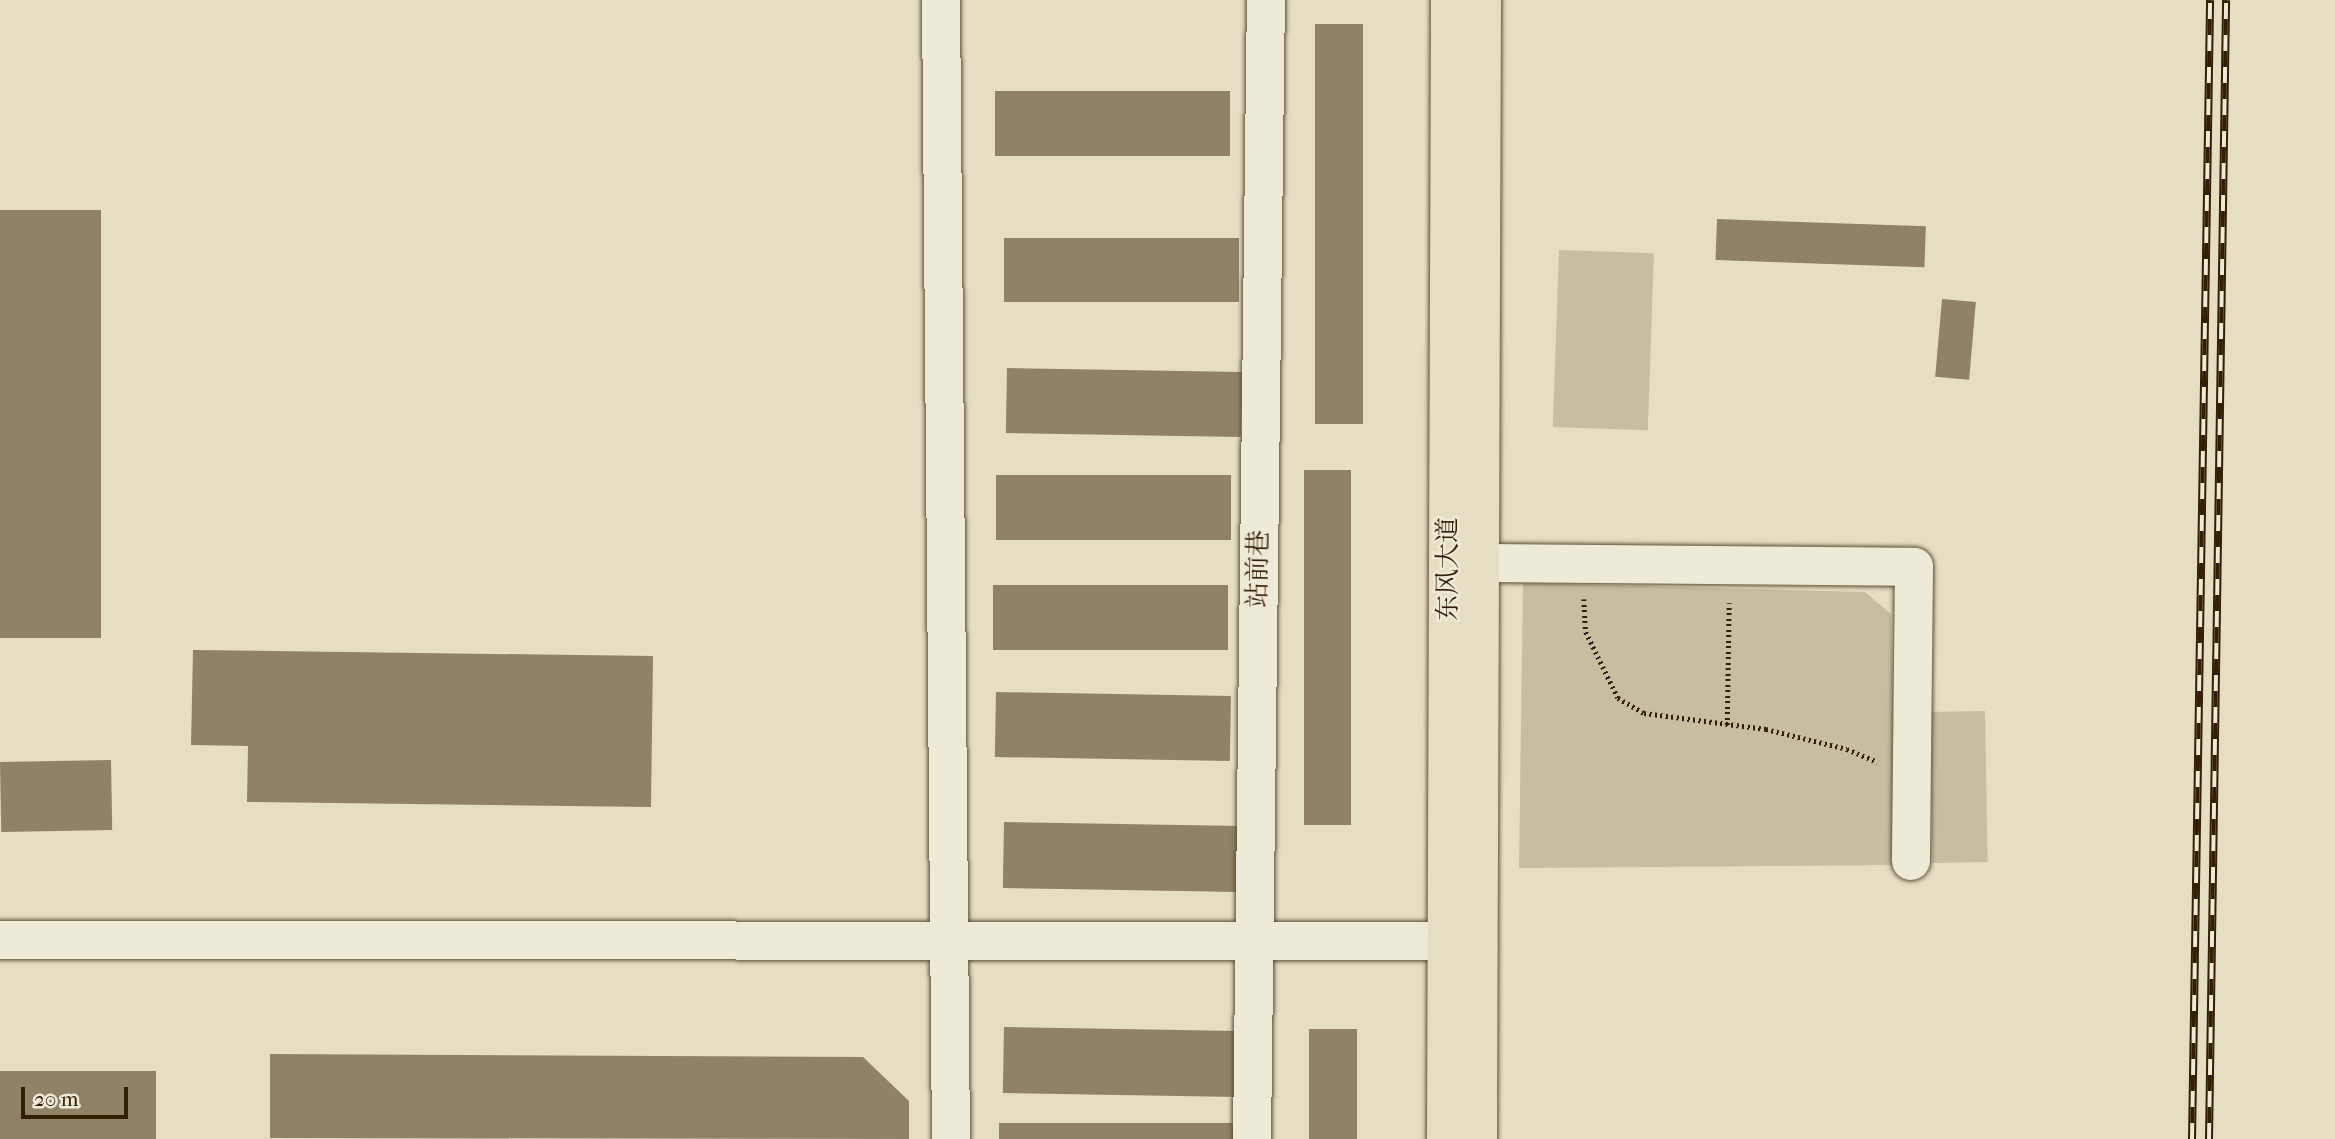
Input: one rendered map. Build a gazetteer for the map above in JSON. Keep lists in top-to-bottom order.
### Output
{
  "streets": {
    "main road": ["东风大道"],
    "street": ["站前巷"]
  },
  "scale_bar": "20 m"
}
